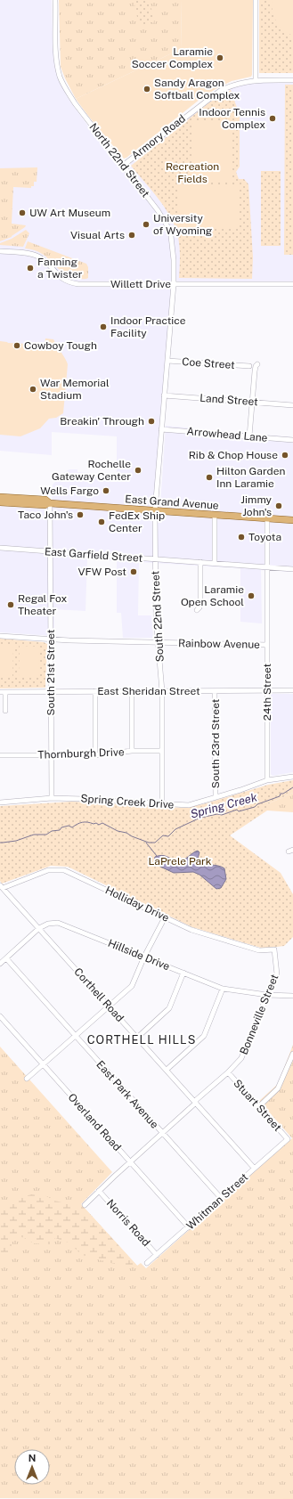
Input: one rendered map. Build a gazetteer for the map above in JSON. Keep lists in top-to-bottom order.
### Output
{
  "streets": {
    "main road": ["East Grand Avenue"],
    "street": [
      "Armory Road",
      "North 22nd Street",
      "Willett Drive",
      "Coe Street",
      "Land Street",
      "Arrowhead Lane",
      "East Garfield Street",
      "South 22nd Street",
      "Rainbow Avenue",
      "South 21st Street",
      "East Sheridan Street",
      "24th Street",
      "South 23rd Street",
      "Thornburgh Drive",
      "Spring Creek Drive",
      "Holliday Drive",
      "Hillside Drive",
      "Corthell Road",
      "Bonneville Street",
      "East Park Avenue",
      "Stuart Street",
      "Overland Road",
      "Whitman Street",
      "Norris Road"
    ]
  },
  "crossings": [
    ["Armory Road", "North 22nd Street"],
    ["North 22nd Street", "Willett Drive"],
    ["North 22nd Street", "Coe Street"],
    ["North 22nd Street", "Land Street"],
    ["North 22nd Street", "Arrowhead Lane"],
    ["North 22nd Street", "South 22nd Street"],
    ["Arrowhead Lane", "South 22nd Street"],
    ["East Grand Avenue", "South 22nd Street"],
    ["East Grand Avenue", "South 21st Street"],
    ["East Grand Avenue", "24th Street"],
    ["East Garfield Street", "South 22nd Street"],
    ["East Garfield Street", "South 21st Street"],
    ["East Garfield Street", "24th Street"],
    ["South 22nd Street", "Rainbow Avenue"],
    ["South 22nd Street", "East Sheridan Street"],
    ["South 22nd Street", "Thornburgh Drive"],
    ["South 22nd Street", "Spring Creek Drive"],
    ["Rainbow Avenue", "South 21st Street"],
    ["Rainbow Avenue", "24th Street"],
    ["South 21st Street", "East Sheridan Street"],
    ["South 21st Street", "Thornburgh Drive"],
    ["South 21st Street", "Spring Creek Drive"],
    ["East Sheridan Street", "24th Street"],
    ["East Sheridan Street", "South 23rd Street"],
    ["24th Street", "Spring Creek Drive"],
    ["South 23rd Street", "Spring Creek Drive"],
    ["Holliday Drive", "Corthell Road"],
    ["Holliday Drive", "Bonneville Street"],
    ["Hillside Drive", "Corthell Road"],
    ["Hillside Drive", "Bonneville Street"],
    ["Hillside Drive", "East Park Avenue"],
    ["Corthell Road", "Bonneville Street"],
    ["Corthell Road", "Whitman Street"],
    ["Bonneville Street", "East Park Avenue"],
    ["Bonneville Street", "Stuart Street"],
    ["Bonneville Street", "Overland Road"],
    ["Bonneville Street", "Norris Road"],
    ["East Park Avenue", "Whitman Street"],
    ["Stuart Street", "Whitman Street"],
    ["Overland Road", "Whitman Street"],
    ["Whitman Street", "Norris Road"]
  ],
  "districts": ["CORTHELL HILLS"],
  "water": ["Spring Creek"],
  "parks": ["Recreation Fields", "LaPrele Park"],
  "places": [
    "Laramie Soccer Complex",
    "Sandy Aragon Softball Complex",
    "Indoor Tennis Complex",
    "UW Art Museum",
    "University of Wyoming",
    "Visual Arts",
    "Fanning a Twister",
    "Indoor Practice Facility",
    "Cowboy Tough",
    "War Memorial Stadium",
    "Breakin' Through",
    "Rib & Chop House",
    "Rochelle Gateway Center",
    "Hilton Garden Inn Laramie",
    "Wells Fargo",
    "Jimmy John's",
    "Taco John's",
    "FedEx Ship Center",
    "Toyota",
    "VFW Post",
    "Laramie Open School",
    "Regal Fox Theater"
  ],
  "north": "top"
}
